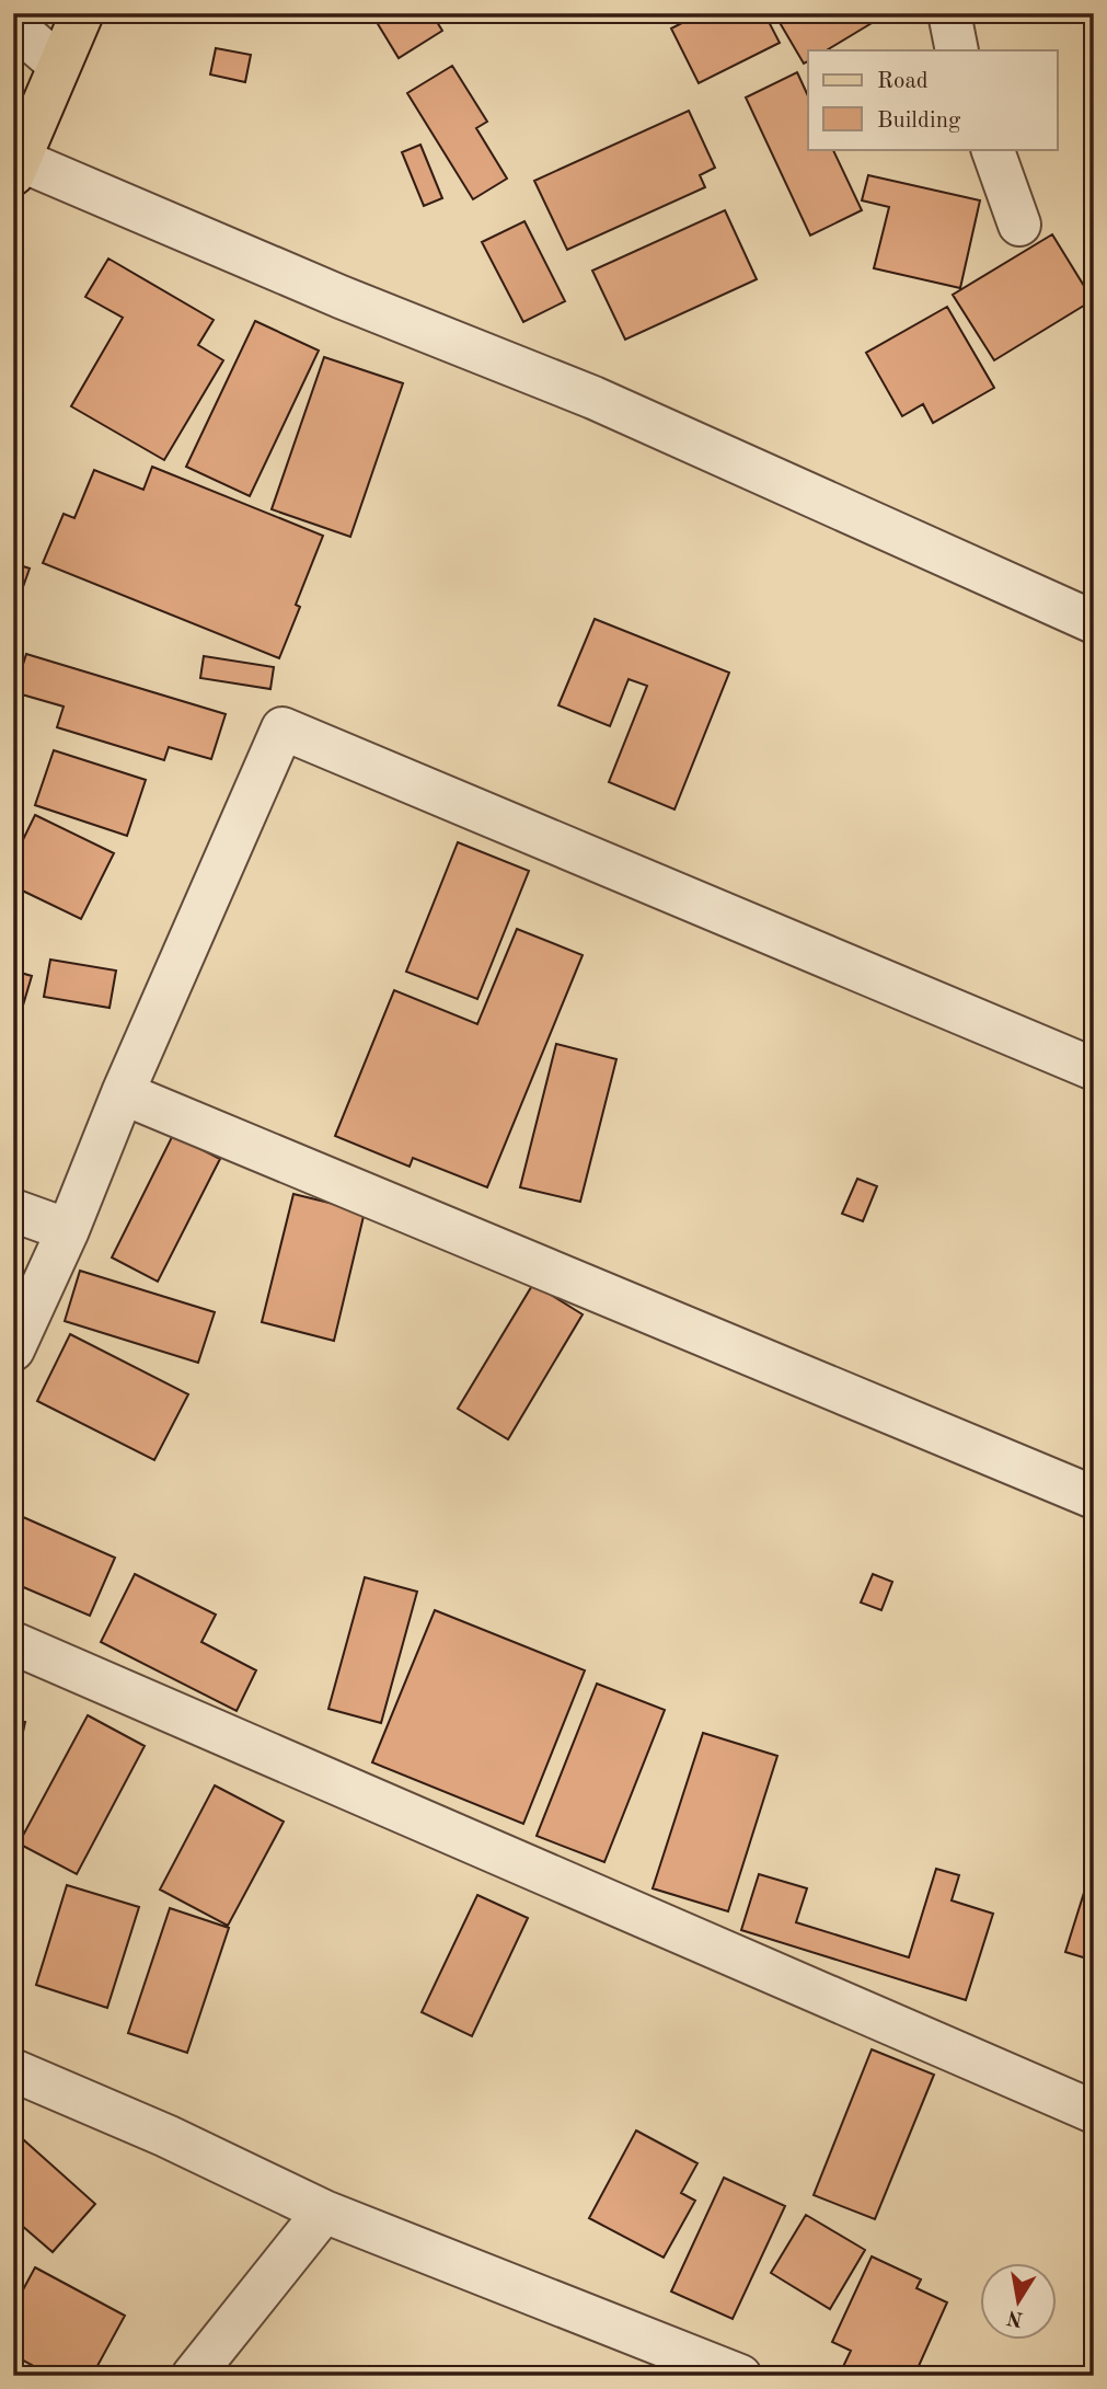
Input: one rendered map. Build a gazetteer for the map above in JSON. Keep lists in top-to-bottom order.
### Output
{
  "legend": ["Road", "Building"],
  "north": "bottom"
}
